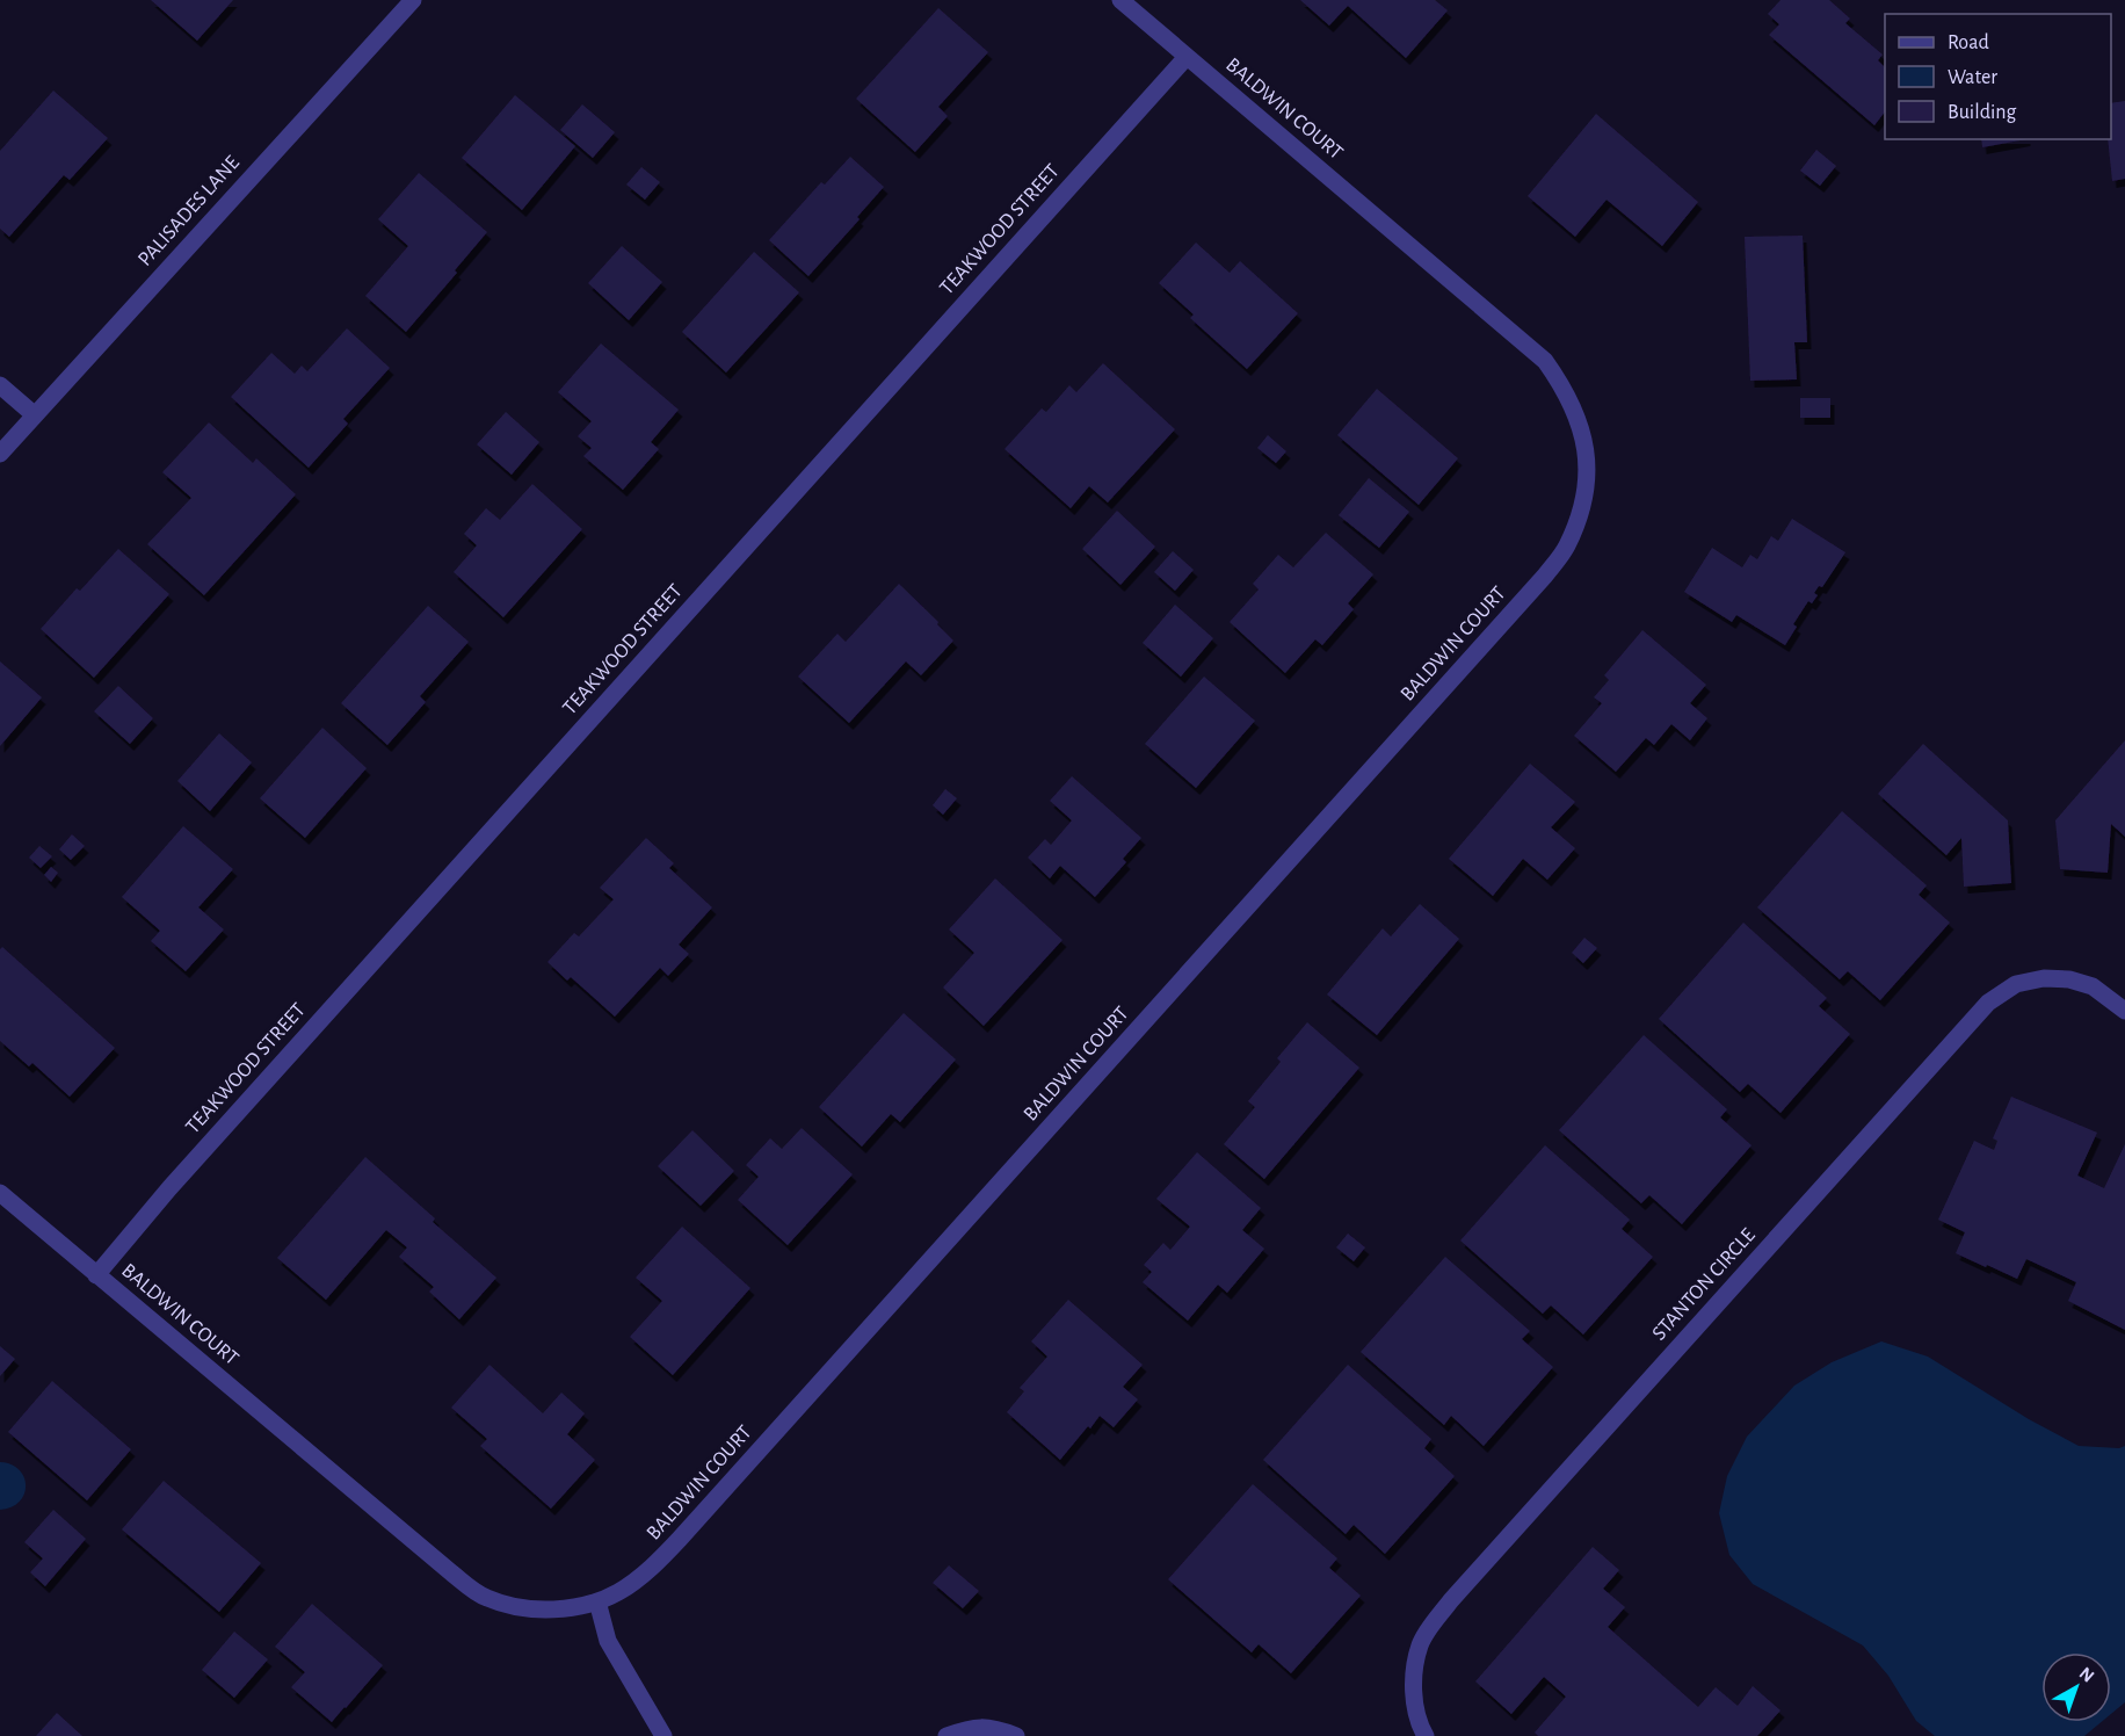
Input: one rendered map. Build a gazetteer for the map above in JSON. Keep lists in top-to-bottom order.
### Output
{
  "streets": {
    "street": [
      "BALDWIN COURT",
      "PALISADES LANE",
      "TEAKWOOD STREET",
      "STANTON CIRCLE"
    ]
  },
  "crossings": [
    ["BALDWIN COURT", "TEAKWOOD STREET"]
  ],
  "legend": ["Road", "Water", "Building"],
  "north": "top right"
}
